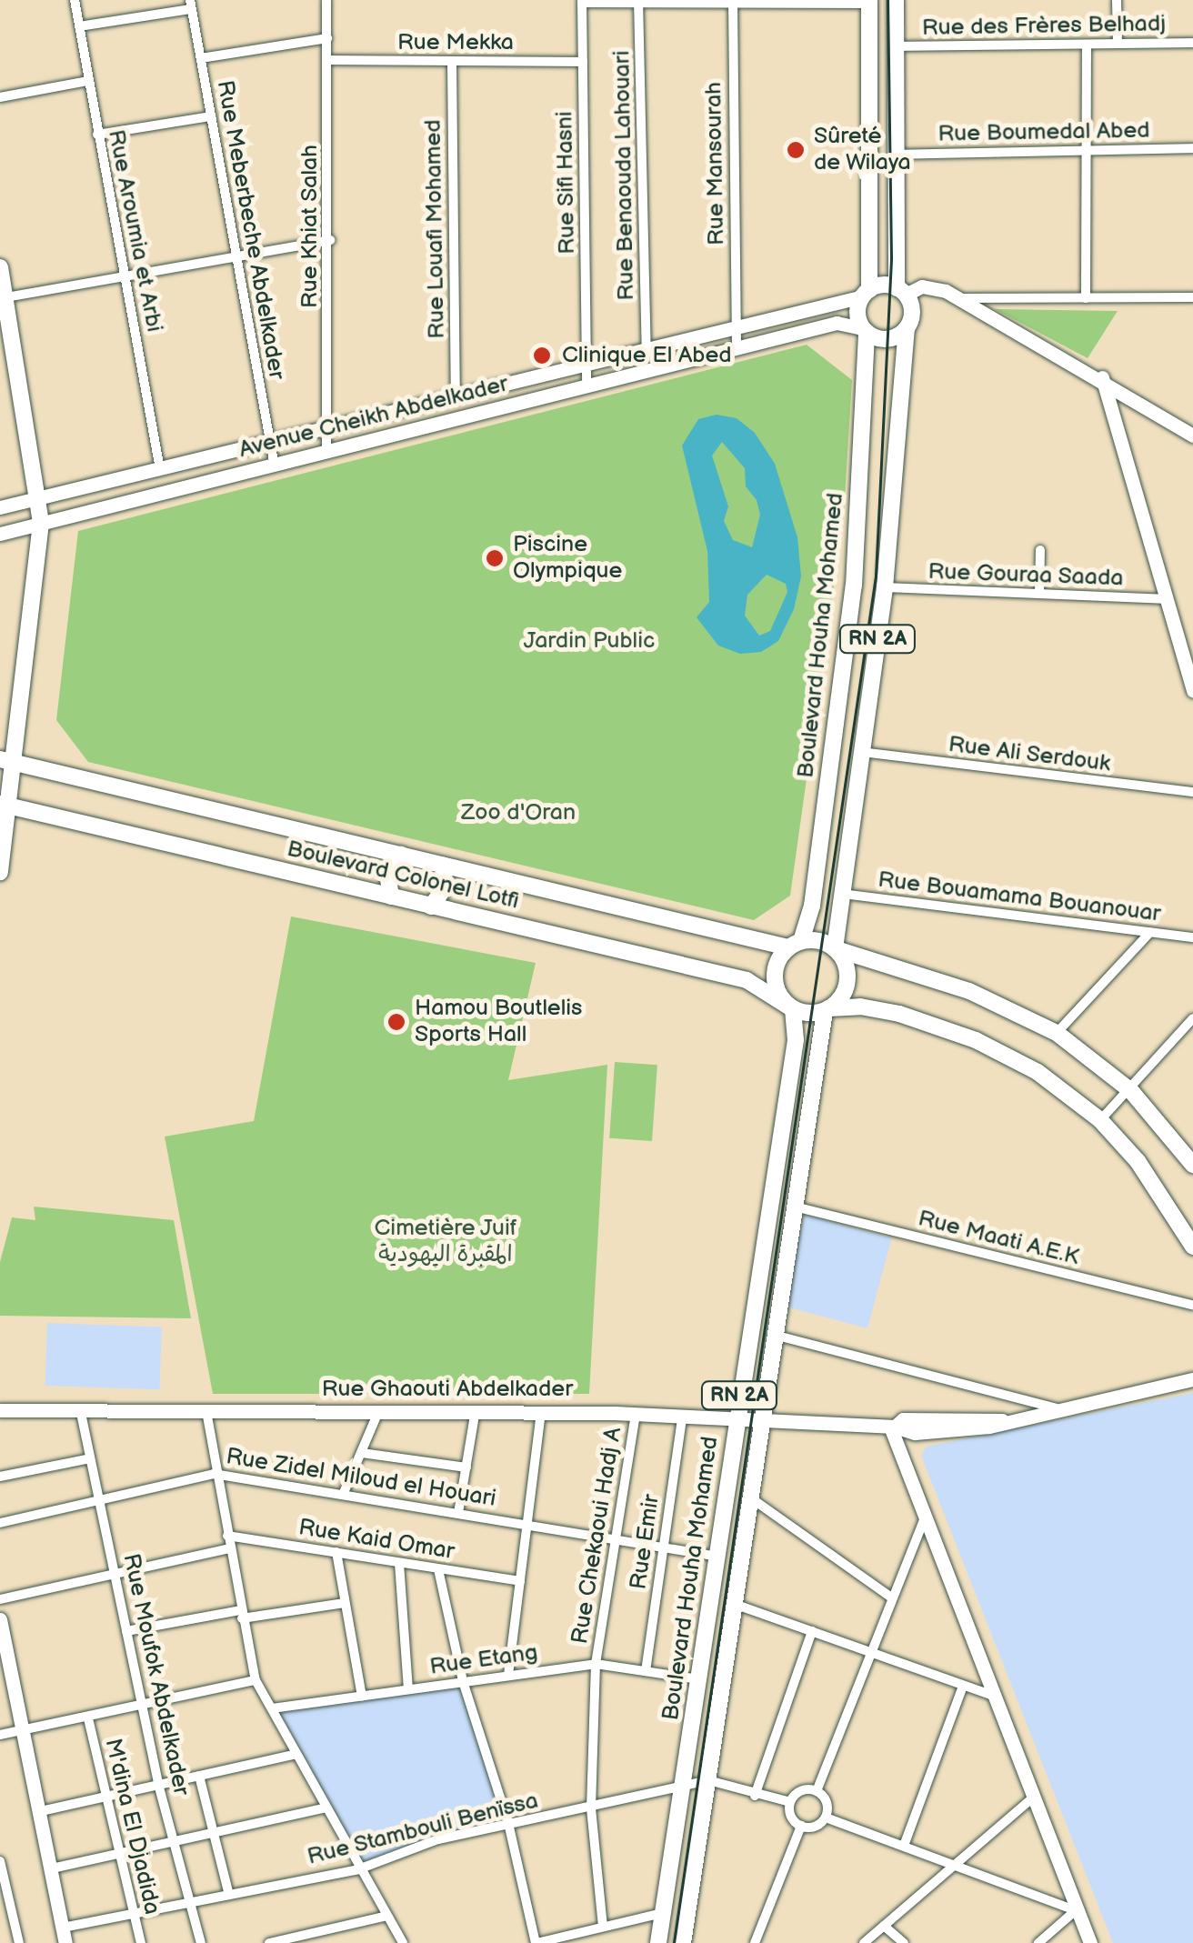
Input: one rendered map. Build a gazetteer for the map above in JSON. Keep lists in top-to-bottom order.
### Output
{
  "streets": {
    "main road": [
      "Avenue Cheikh Abdelkader",
      "Boulevard Houha Mohamed",
      "RN 2A",
      "Boulevard Colonel Lotfi",
      "Rue Ghaouti Abdelkader"
    ],
    "street": [
      "Rue des Frères Belhadj",
      "Rue Mekka",
      "Rue Boumedal Abed",
      "Rue Mansourah",
      "Rue Benaouda Lahouari",
      "Rue Sifi Hasni",
      "Rue Khiat Salah",
      "Rue Louafi Mohamed",
      "Rue Meberbeche Abdelkader",
      "Rue Aroumia et Arbi",
      "Rue Gouraa Saada",
      "Rue Ali Serdouk",
      "Rue Bouamama Bouanouar",
      "Rue Maati A.E.K",
      "Rue Zidel Miloud el Houari",
      "Rue Chekaoui Hadj A",
      "Rue Kaid Omar",
      "Rue Emir",
      "Rue Etang",
      "Rue Moufok Abdelkader",
      "M'dina El Djadida",
      "Rue Stambouli Benïssa"
    ]
  },
  "crossings": [
    ["Rue Mekka", "Rue Sifi Hasni"],
    ["Rue Mekka", "Rue Khiat Salah"],
    ["Rue Mekka", "Rue Louafi Mohamed"],
    ["Rue Mansourah", "Avenue Cheikh Abdelkader"],
    ["Rue Benaouda Lahouari", "Avenue Cheikh Abdelkader"],
    ["Rue Sifi Hasni", "Avenue Cheikh Abdelkader"],
    ["Rue Khiat Salah", "Avenue Cheikh Abdelkader"],
    ["Rue Louafi Mohamed", "Avenue Cheikh Abdelkader"],
    ["Rue Meberbeche Abdelkader", "Avenue Cheikh Abdelkader"],
    ["Rue Aroumia et Arbi", "Avenue Cheikh Abdelkader"],
    ["Avenue Cheikh Abdelkader", "Boulevard Houha Mohamed"],
    ["Avenue Cheikh Abdelkader", "RN 2A"],
    ["Rue Gouraa Saada", "RN 2A"],
    ["Boulevard Houha Mohamed", "RN 2A"],
    ["Boulevard Houha Mohamed", "Boulevard Colonel Lotfi"],
    ["Boulevard Houha Mohamed", "Rue Maati A.E.K"],
    ["Boulevard Houha Mohamed", "Rue Ghaouti Abdelkader"],
    ["Boulevard Houha Mohamed", "Rue Zidel Miloud el Houari"],
    ["Boulevard Houha Mohamed", "Rue Etang"],
    ["Boulevard Houha Mohamed", "Rue Stambouli Benïssa"],
    ["RN 2A", "Rue Ali Serdouk"],
    ["RN 2A", "Boulevard Colonel Lotfi"],
    ["RN 2A", "Rue Bouamama Bouanouar"],
    ["Rue Ghaouti Abdelkader", "Rue Chekaoui Hadj A"],
    ["Rue Ghaouti Abdelkader", "Rue Emir"],
    ["Rue Ghaouti Abdelkader", "Rue Moufok Abdelkader"],
    ["Rue Zidel Miloud el Houari", "Rue Chekaoui Hadj A"],
    ["Rue Zidel Miloud el Houari", "Rue Emir"],
    ["Rue Zidel Miloud el Houari", "Rue Moufok Abdelkader"],
    ["Rue Chekaoui Hadj A", "Rue Etang"],
    ["Rue Chekaoui Hadj A", "Rue Stambouli Benïssa"],
    ["Rue Emir", "Rue Etang"],
    ["Rue Moufok Abdelkader", "Rue Stambouli Benïssa"],
    ["M'dina El Djadida", "Rue Stambouli Benïssa"]
  ],
  "parks": ["Jardin Public", "Zoo d'Oran", "Cimetière Juif المقبرة اليهودية"],
  "places": [
    "Sûreté de Wilaya",
    "Clinique El Abed",
    "Piscine Olympique",
    "Hamou Boutlelis Sports Hall"
  ]
}
